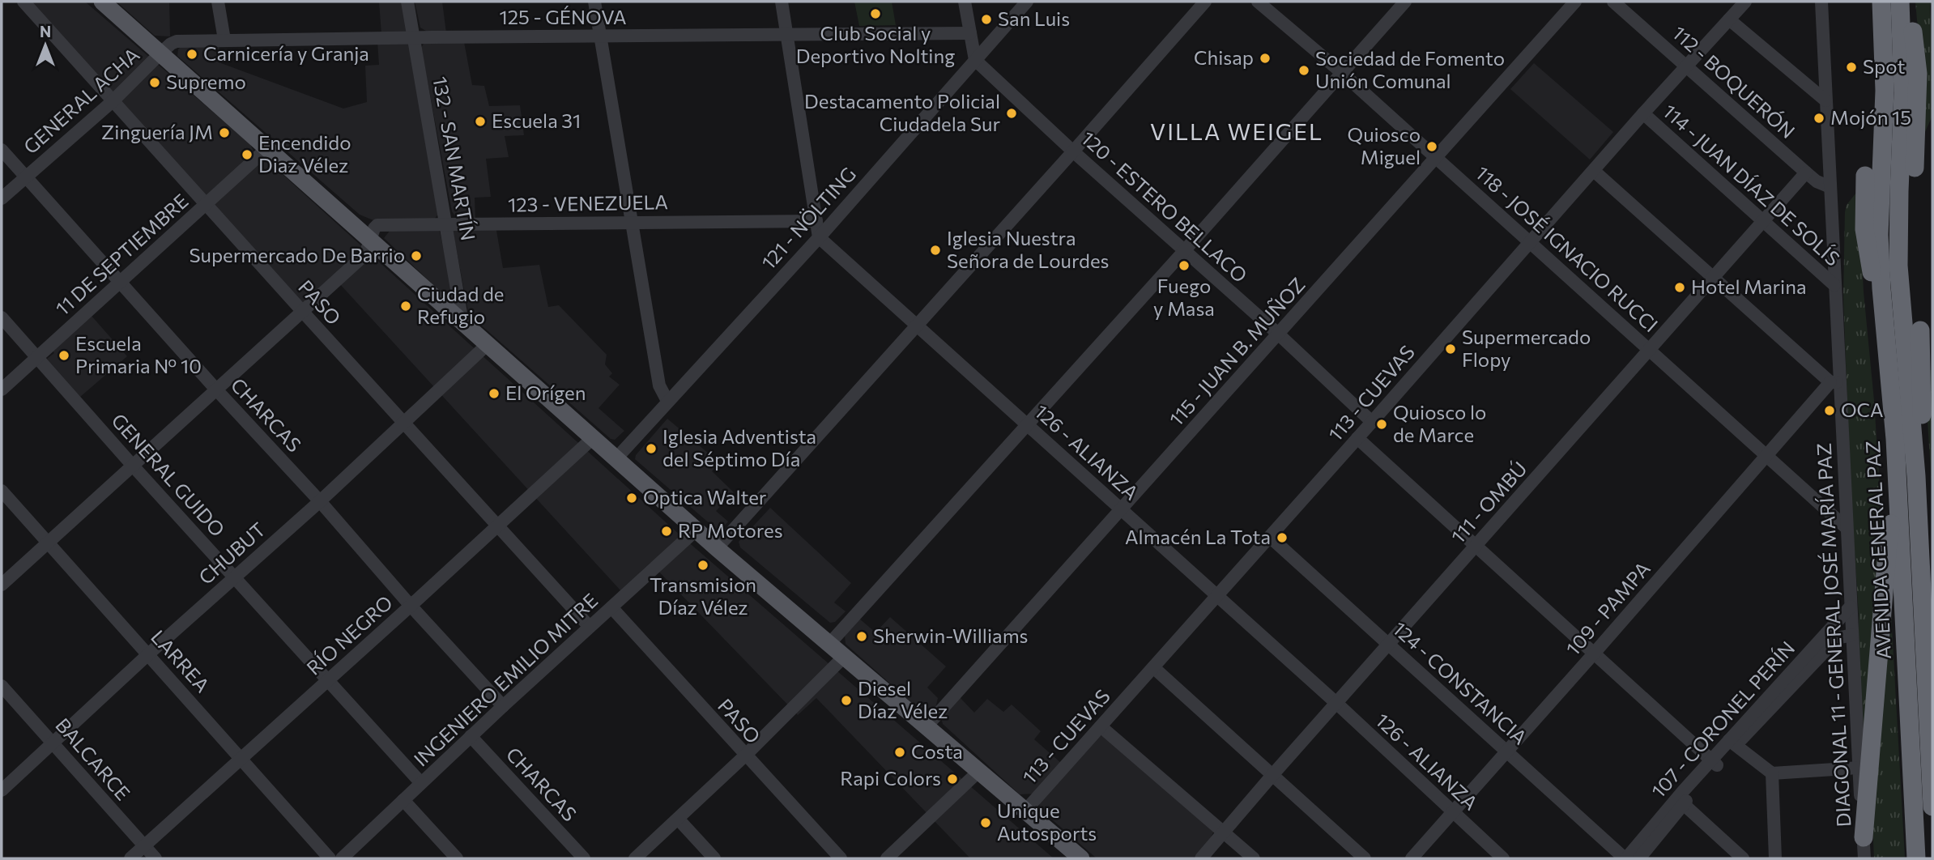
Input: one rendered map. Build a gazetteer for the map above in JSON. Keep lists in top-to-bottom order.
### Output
{
  "streets": {
    "highway": ["AVENIDA GENERAL PAZ"],
    "street": [
      "125 - GÉNOVA",
      "112 - BOQUERÓN",
      "GENERAL ACHA",
      "132 - SAN MARTÍN",
      "114 - JUAN DÍAZ DE SOLÍS",
      "123 - VENEZUELA",
      "120 - ESTERO BELLACO",
      "121 - NÖLTING",
      "118 - JOSÉ IGNACIO RUCCI",
      "11 DE SEPTIEMBRE",
      "PASO",
      "115 - JUAN B. MUÑOZ",
      "113 - CUEVAS",
      "CHARCAS",
      "126 - ALIANZA",
      "GENERAL GUIDO",
      "111 - OMBÚ",
      "CHUBUT",
      "109 - PAMPA",
      "DIAGONAL 11 - GENERAL JOSÉ MARÍA PAZ",
      "RÍO NEGRO",
      "LARREA",
      "INGENIERO EMILIO MITRE",
      "124 - CONSTANCIA",
      "107 - CORONEL PERÍN",
      "BALCARCE"
    ]
  },
  "crossings": [
    ["125 - GÉNOVA", "GENERAL ACHA"],
    ["125 - GÉNOVA", "132 - SAN MARTÍN"],
    ["112 - BOQUERÓN", "113 - CUEVAS"],
    ["112 - BOQUERÓN", "111 - OMBÚ"],
    ["112 - BOQUERÓN", "DIAGONAL 11 - GENERAL JOSÉ MARÍA PAZ"],
    ["GENERAL ACHA", "PASO"],
    ["GENERAL ACHA", "CHARCAS"],
    ["132 - SAN MARTÍN", "123 - VENEZUELA"],
    ["114 - JUAN DÍAZ DE SOLÍS", "113 - CUEVAS"],
    ["114 - JUAN DÍAZ DE SOLÍS", "111 - OMBÚ"],
    ["114 - JUAN DÍAZ DE SOLÍS", "DIAGONAL 11 - GENERAL JOSÉ MARÍA PAZ"],
    ["120 - ESTERO BELLACO", "121 - NÖLTING"],
    ["120 - ESTERO BELLACO", "115 - JUAN B. MUÑOZ"],
    ["120 - ESTERO BELLACO", "113 - CUEVAS"],
    ["121 - NÖLTING", "126 - ALIANZA"],
    ["118 - JOSÉ IGNACIO RUCCI", "115 - JUAN B. MUÑOZ"],
    ["118 - JOSÉ IGNACIO RUCCI", "113 - CUEVAS"],
    ["118 - JOSÉ IGNACIO RUCCI", "111 - OMBÚ"],
    ["118 - JOSÉ IGNACIO RUCCI", "109 - PAMPA"],
    ["118 - JOSÉ IGNACIO RUCCI", "DIAGONAL 11 - GENERAL JOSÉ MARÍA PAZ"],
    ["11 DE SEPTIEMBRE", "PASO"],
    ["11 DE SEPTIEMBRE", "CHARCAS"],
    ["11 DE SEPTIEMBRE", "GENERAL GUIDO"],
    ["PASO", "CHUBUT"],
    ["PASO", "RÍO NEGRO"],
    ["PASO", "INGENIERO EMILIO MITRE"],
    ["115 - JUAN B. MUÑOZ", "126 - ALIANZA"],
    ["113 - CUEVAS", "126 - ALIANZA"],
    ["113 - CUEVAS", "124 - CONSTANCIA"],
    ["CHARCAS", "CHUBUT"],
    ["CHARCAS", "RÍO NEGRO"],
    ["CHARCAS", "INGENIERO EMILIO MITRE"],
    ["126 - ALIANZA", "111 - OMBÚ"],
    ["126 - ALIANZA", "109 - PAMPA"],
    ["GENERAL GUIDO", "CHUBUT"],
    ["GENERAL GUIDO", "RÍO NEGRO"],
    ["GENERAL GUIDO", "INGENIERO EMILIO MITRE"],
    ["111 - OMBÚ", "124 - CONSTANCIA"],
    ["CHUBUT", "LARREA"],
    ["CHUBUT", "BALCARCE"],
    ["109 - PAMPA", "DIAGONAL 11 - GENERAL JOSÉ MARÍA PAZ"],
    ["109 - PAMPA", "124 - CONSTANCIA"],
    ["DIAGONAL 11 - GENERAL JOSÉ MARÍA PAZ", "107 - CORONEL PERÍN"],
    ["RÍO NEGRO", "LARREA"],
    ["RÍO NEGRO", "BALCARCE"],
    ["124 - CONSTANCIA", "107 - CORONEL PERÍN"]
  ],
  "districts": ["VILLA WEIGEL"],
  "places": [
    "Club Social y Deportivo Nolting",
    "San Luis",
    "Carnicería y Granja",
    "Chisap",
    "Spot",
    "Sociedad de Fomento Unión Comunal",
    "Supremo",
    "Destacamento Policial Ciudadela Sur",
    "Mojón 15",
    "Escuela 31",
    "Zinguería JM",
    "Quiosco Miguel",
    "Encendido Diaz Vélez",
    "Iglesia Nuestra Señora de Lourdes",
    "Supermercado De Barrio",
    "Fuego y Masa",
    "Hotel Marina",
    "Ciudad de Refugio",
    "Supermercado Flopy",
    "Escuela Primaria Nº 10",
    "El Orígen",
    "OCA",
    "Quiosco lo de Marce",
    "Iglesia Adventista del Séptimo Día",
    "Optica Walter",
    "RP Motores",
    "Almacén La Tota",
    "Transmision Díaz Vélez",
    "Sherwin-Williams",
    "Diesel Díaz Vélez",
    "Costa",
    "Rapi Colors",
    "Unique Autosports"
  ],
  "north": "top"
}
